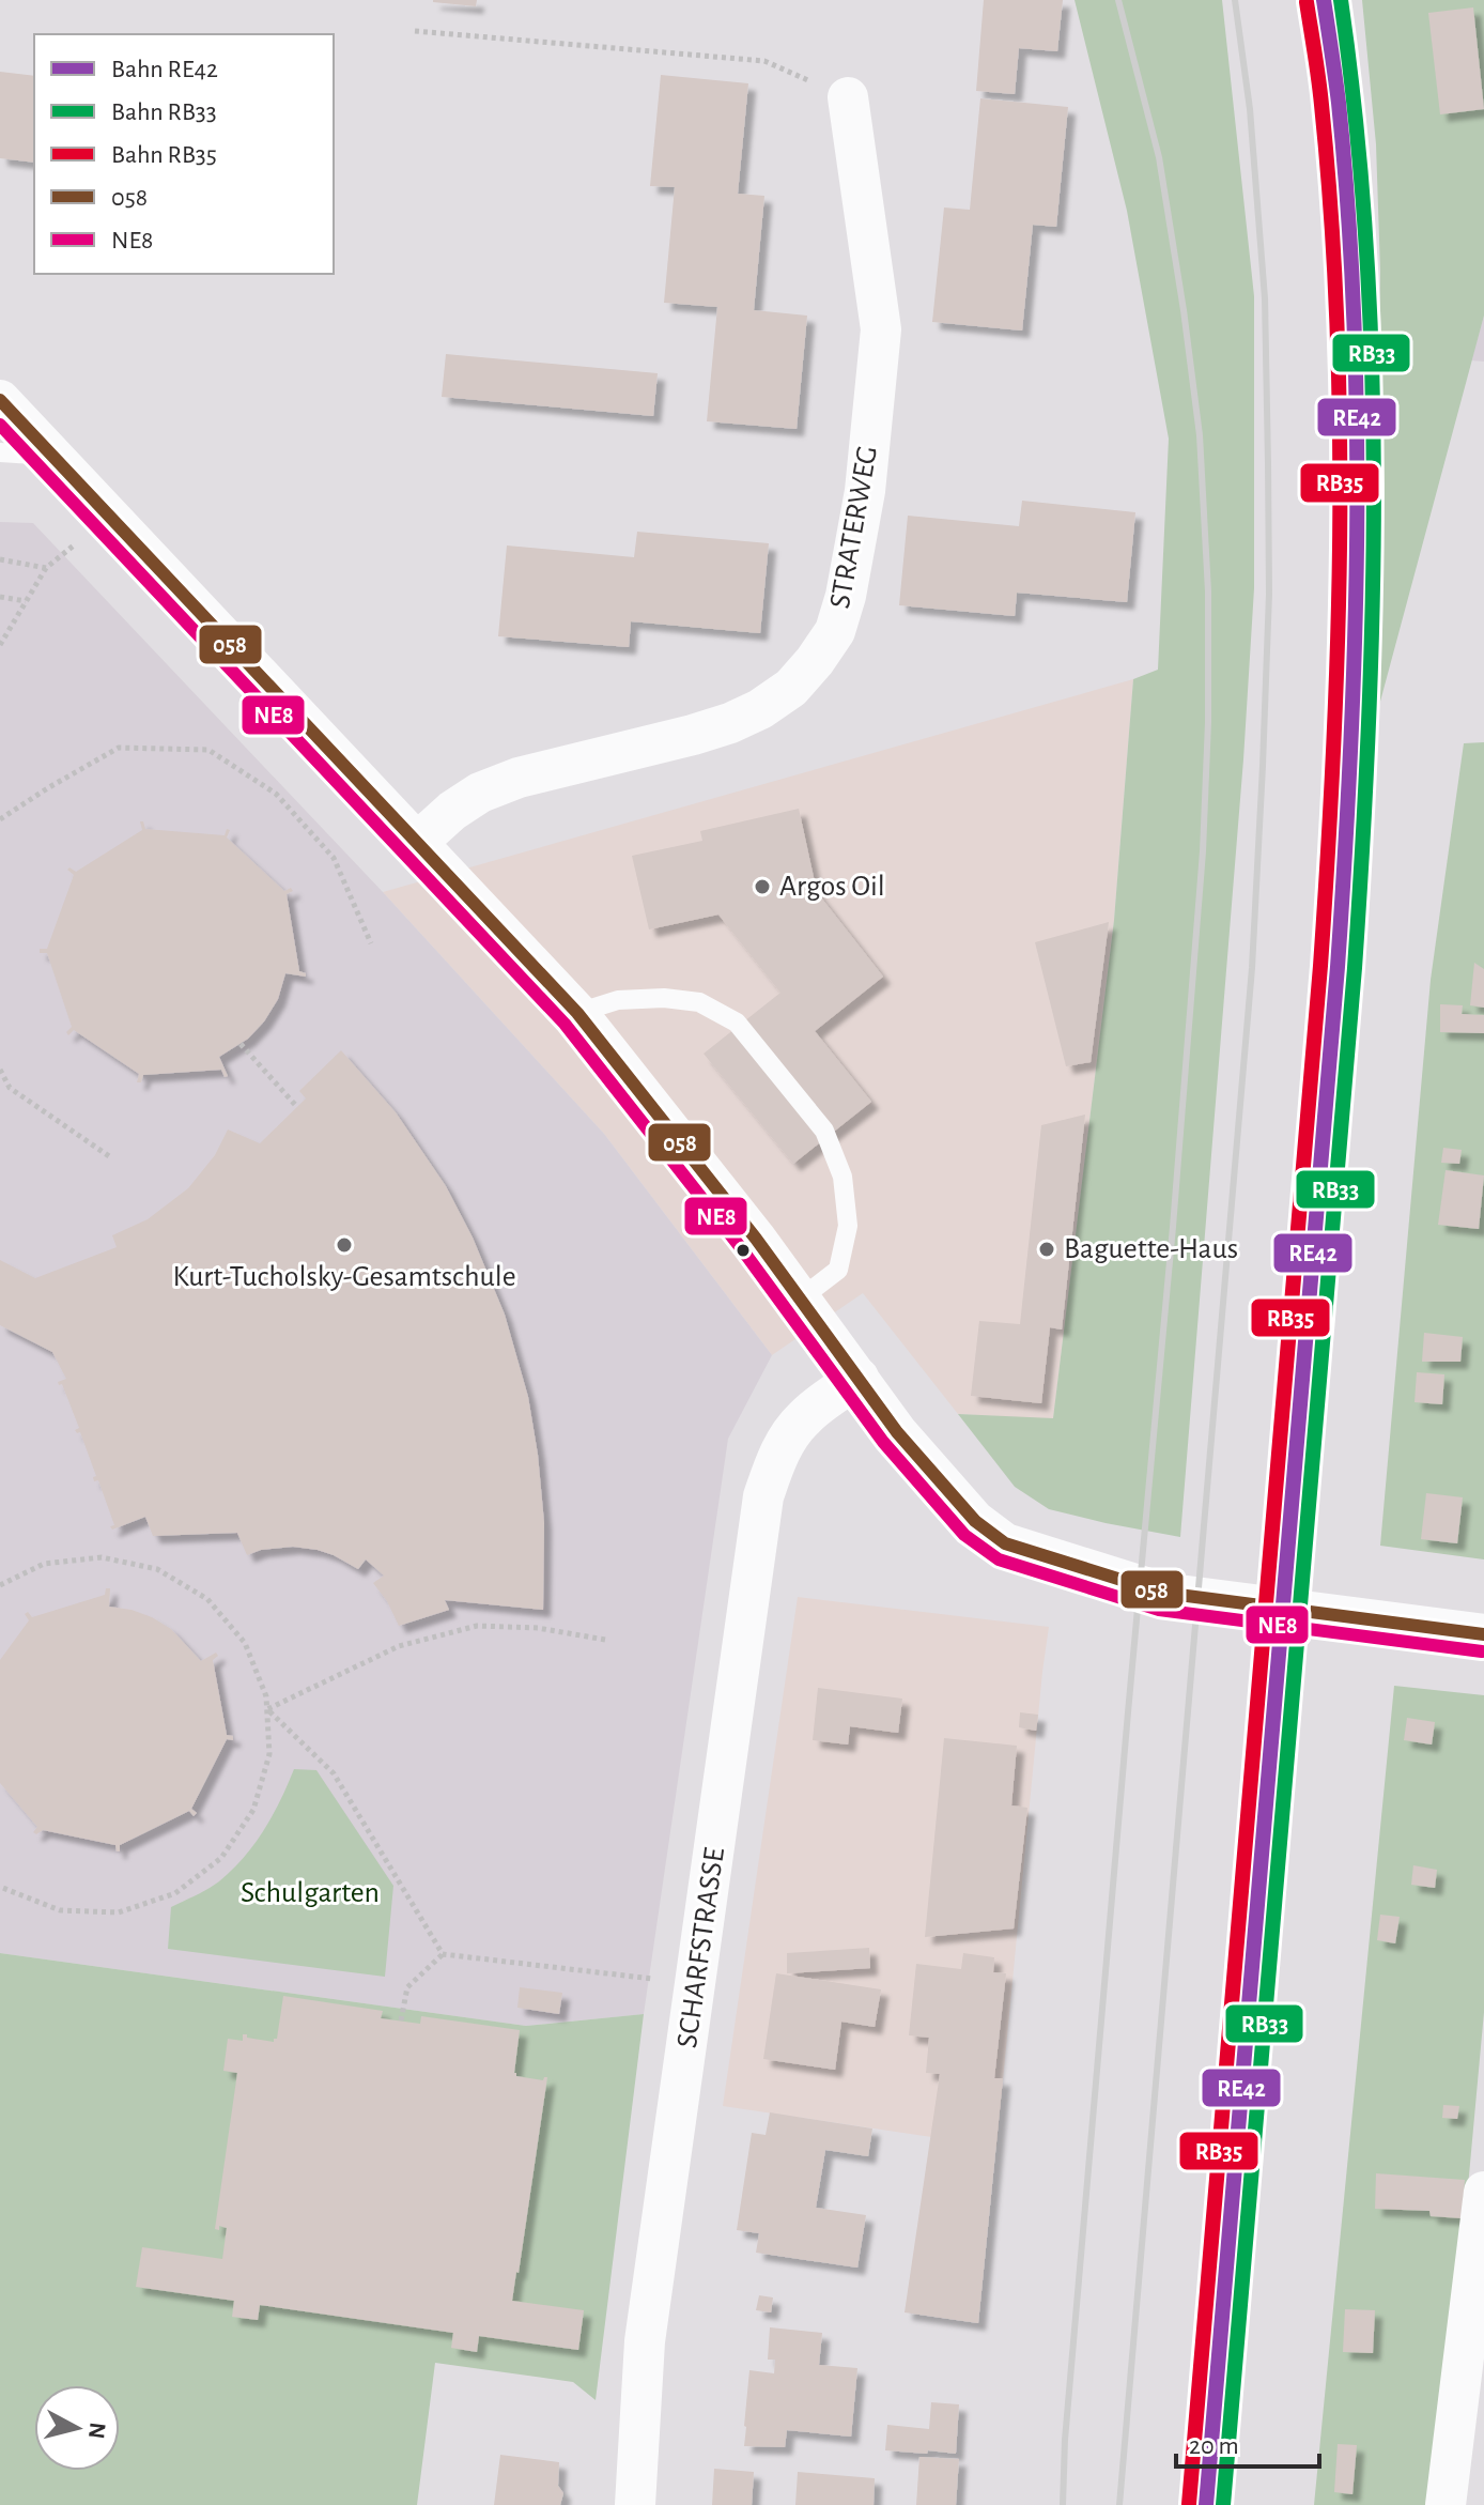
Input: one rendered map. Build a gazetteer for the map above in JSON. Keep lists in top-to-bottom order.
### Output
{
  "streets": {
    "street": ["STRATERWEG", "SCHARFSTRASSE"]
  },
  "parks": ["Schulgarten"],
  "places": ["Argos Oil", "Kurt-Tucholsky-Gesamtschule", "Baguette-Haus"],
  "lines": [
    "rail line RE42",
    "rail line RB33",
    "rail line RB35",
    "transit line 058",
    "transit line NE8"
  ],
  "legend": [
    "Bahn RE42",
    "Bahn RB33",
    "Bahn RB35",
    "058",
    "NE8"
  ],
  "scale_bar": "20 m",
  "north": "right"
}
